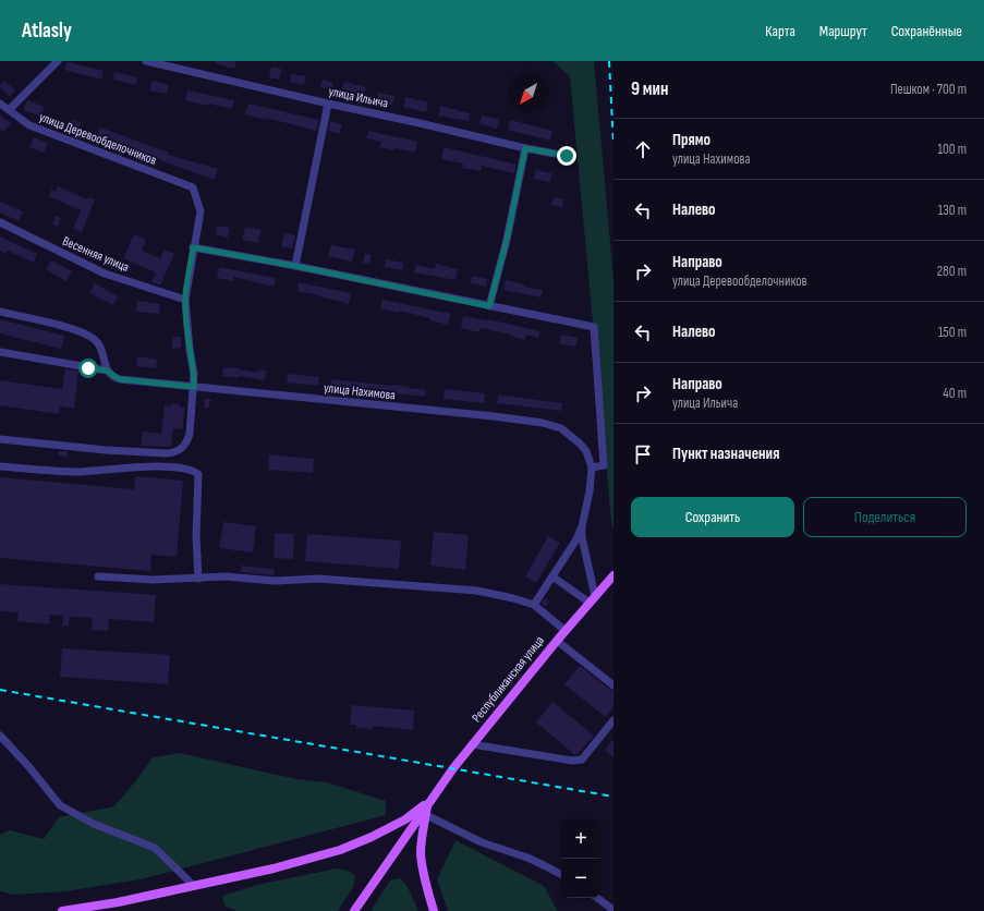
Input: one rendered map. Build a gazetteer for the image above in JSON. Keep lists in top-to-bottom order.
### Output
{
  "streets": {
    "main road": ["Республиканская улица"],
    "street": [
      "улица Ильича",
      "улица Деревообделочников",
      "Весенняя улица",
      "улица Нахимова"
    ]
  },
  "crossings": [
    ["улица Нахимова", "Республиканская улица"]
  ],
  "north": "bottom left",
  "page": {
    "header": "Atlasly",
    "nav": ["Карта", "Маршрут", "Сохранённые"],
    "heading": ["9 мин", "Пешком · 700 m"],
    "list": [
      ["Прямо", "улица Нахимова", "100 m"],
      ["Налево", "130 m"],
      ["Направо", "улица Деревообделочников", "280 m"],
      ["Налево", "150 m"],
      ["Направо", "улица Ильича", "40 m"],
      "Пункт назначения"
    ],
    "buttons": ["Сохранить", "Поделиться"],
    "map_buttons": ["+", "−"]
  }
}
